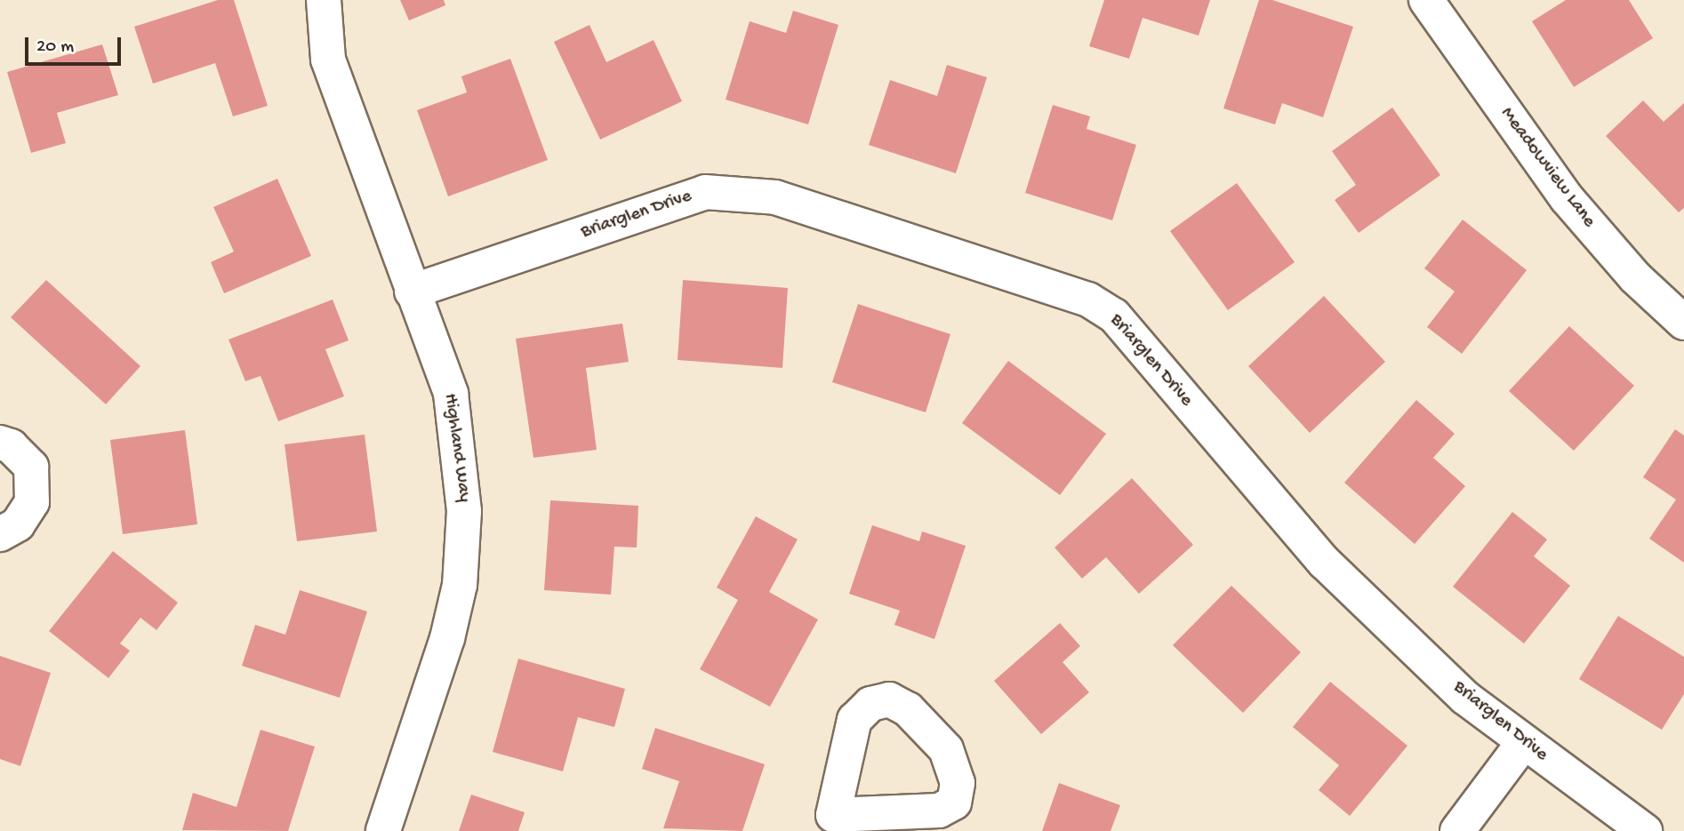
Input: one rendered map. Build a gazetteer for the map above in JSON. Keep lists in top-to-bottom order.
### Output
{
  "streets": {
    "street": ["Meadowview Lane", "Briarglen Drive", "Highland Way"]
  },
  "crossings": [
    ["Briarglen Drive", "Highland Way"]
  ],
  "scale_bar": "20 m"
}
